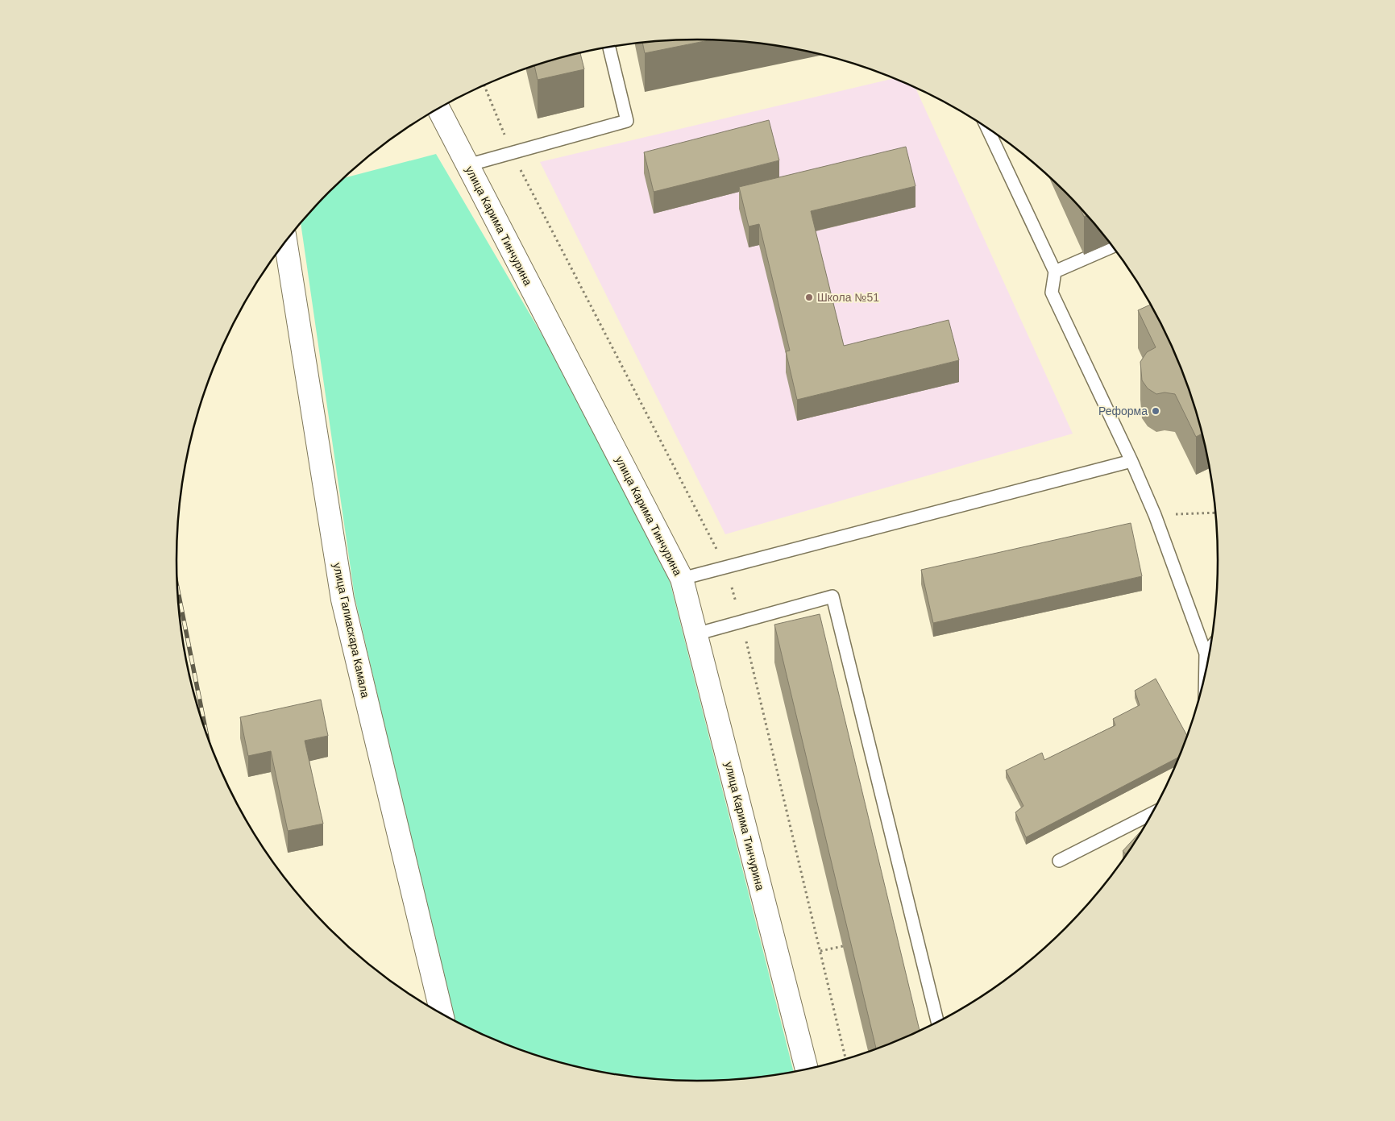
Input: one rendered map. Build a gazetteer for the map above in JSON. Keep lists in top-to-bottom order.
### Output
{
  "streets": {
    "street": ["улица Карима Тинчурина", "улица Галиаскара Камала"]
  },
  "places": ["Школа №51", "Реформа"]
}
